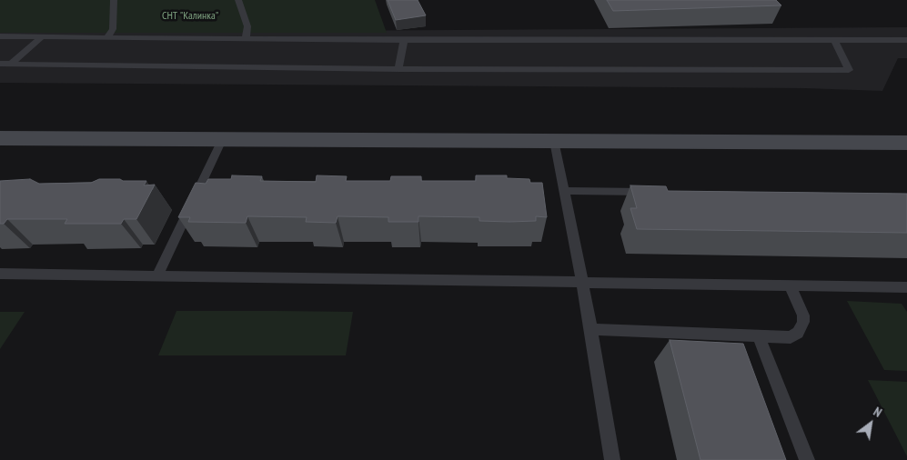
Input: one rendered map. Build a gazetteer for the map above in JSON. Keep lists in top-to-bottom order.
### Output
{
  "parks": ["СНТ \"Калинка\""],
  "north": "top right"
}
